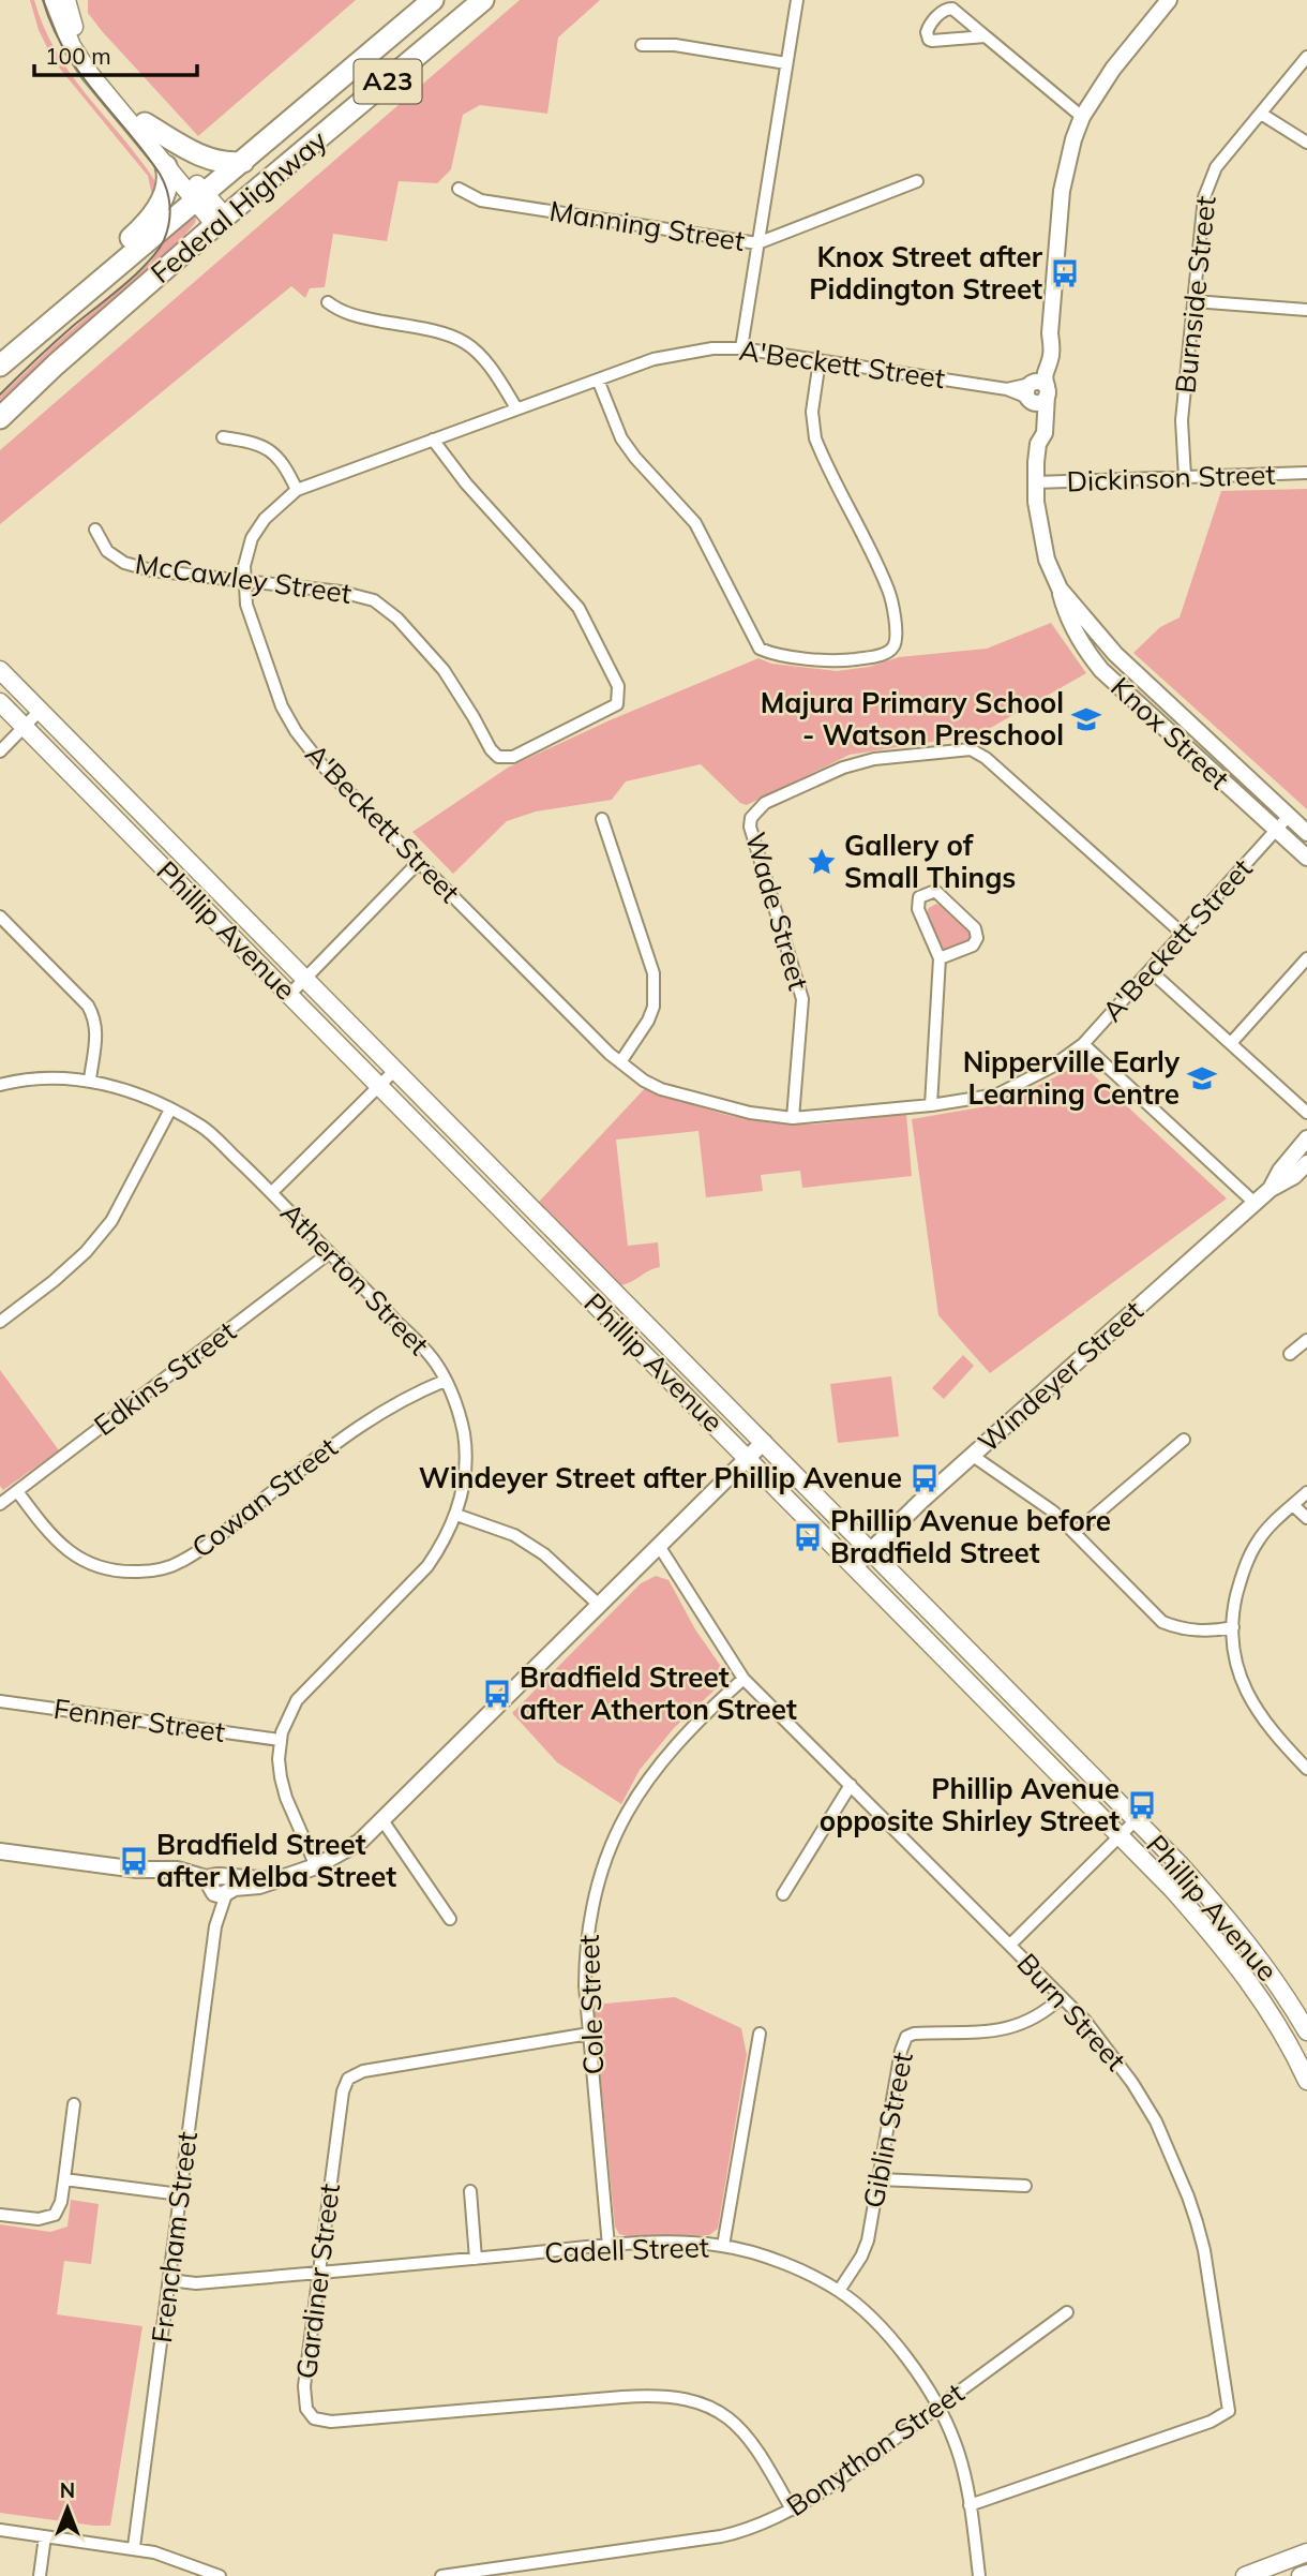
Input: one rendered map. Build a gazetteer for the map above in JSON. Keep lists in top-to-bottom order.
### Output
{
  "streets": {
    "highway": ["A23", "Federal Highway"],
    "main road": ["Phillip Avenue"],
    "street": [
      "Manning Street",
      "Burnside Street",
      "A'Beckett Street",
      "Dickinson Street",
      "McCawley Street",
      "Knox Street",
      "Wade Street",
      "Atherton Street",
      "Windeyer Street",
      "Edkins Street",
      "Cowan Street",
      "Fenner Street",
      "Cole Street",
      "Burn Street",
      "Giblin Street",
      "Frencham Street",
      "Cadell Street",
      "Gardiner Street",
      "Bonython Street"
    ]
  },
  "crossings": [
    ["Burnside Street", "Dickinson Street"],
    ["A'Beckett Street", "McCawley Street"],
    ["A'Beckett Street", "Knox Street"],
    ["A'Beckett Street", "Wade Street"],
    ["Dickinson Street", "Knox Street"],
    ["Phillip Avenue", "Windeyer Street"],
    ["Atherton Street", "Edkins Street"],
    ["Atherton Street", "Cowan Street"],
    ["Atherton Street", "Fenner Street"],
    ["Edkins Street", "Cowan Street"],
    ["Cole Street", "Burn Street"],
    ["Cole Street", "Cadell Street"],
    ["Cole Street", "Gardiner Street"],
    ["Burn Street", "Giblin Street"],
    ["Burn Street", "Cadell Street"],
    ["Giblin Street", "Cadell Street"],
    ["Frencham Street", "Cadell Street"],
    ["Cadell Street", "Gardiner Street"],
    ["Cadell Street", "Bonython Street"],
    ["Gardiner Street", "Bonython Street"]
  ],
  "places": {
    "bus stop": [
      "Knox Street after Piddington Street",
      "Windeyer Street after Phillip Avenue",
      "Phillip Avenue before Bradfield Street",
      "Bradfield Street after Atherton Street",
      "Phillip Avenue opposite Shirley Street",
      "Bradfield Street after Melba Street"
    ],
    "school or university": ["Majura Primary School - Watson Preschool", "Nipperville Early Learning Centre"],
    "place": ["Gallery of Small Things"]
  },
  "scale_bar": "100 m",
  "north": "top"
}
